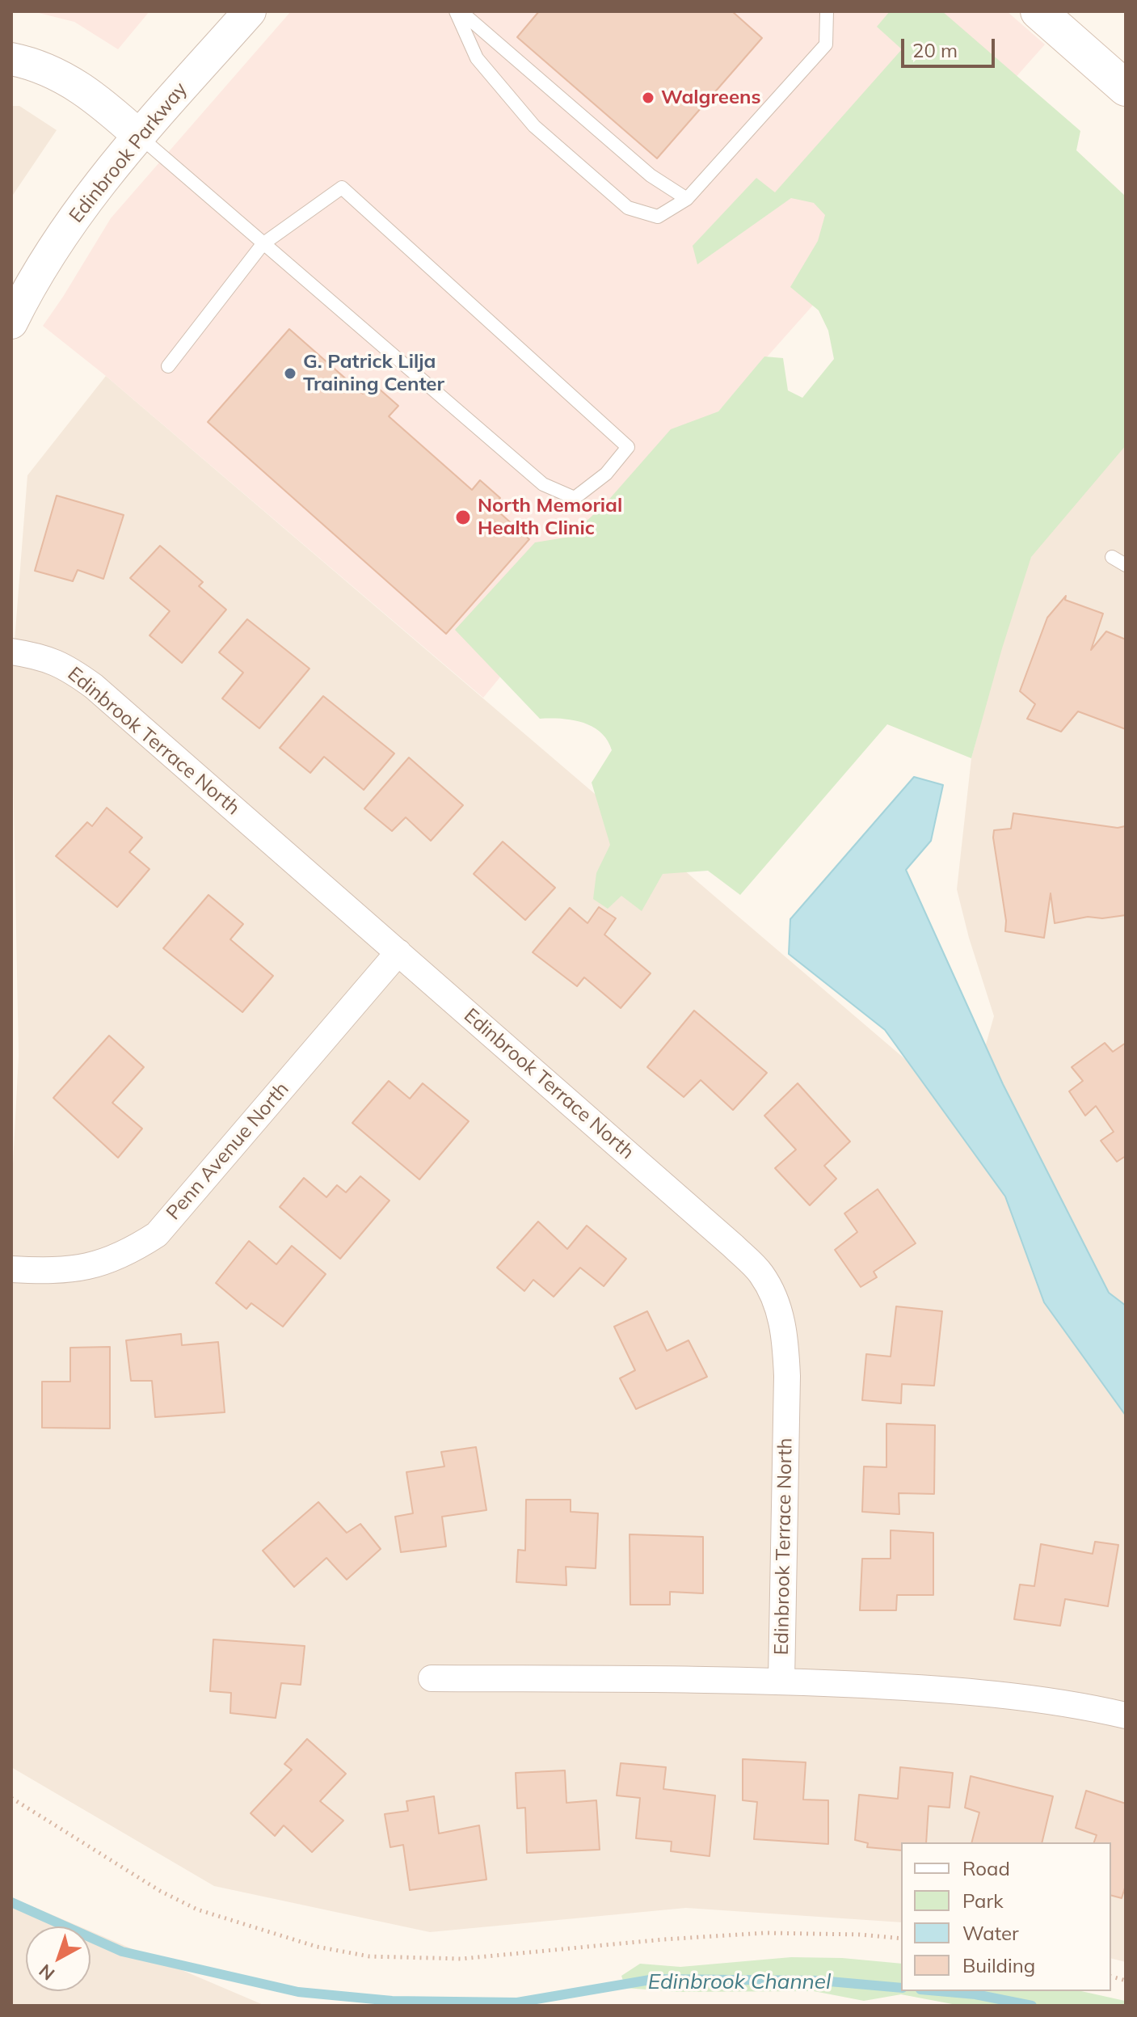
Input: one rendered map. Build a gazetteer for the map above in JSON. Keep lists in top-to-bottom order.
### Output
{
  "streets": {
    "street": ["Edinbrook Parkway", "Edinbrook Terrace North", "Penn Avenue North"]
  },
  "crossings": [
    ["Edinbrook Terrace North", "Penn Avenue North"]
  ],
  "water": ["Edinbrook Channel"],
  "places": ["Walgreens", "G. Patrick Lilja Training Center", "North Memorial Health Clinic"],
  "legend": [
    "Road",
    "Park",
    "Water",
    "Building"
  ],
  "scale_bar": "20 m",
  "north": "bottom left"
}
